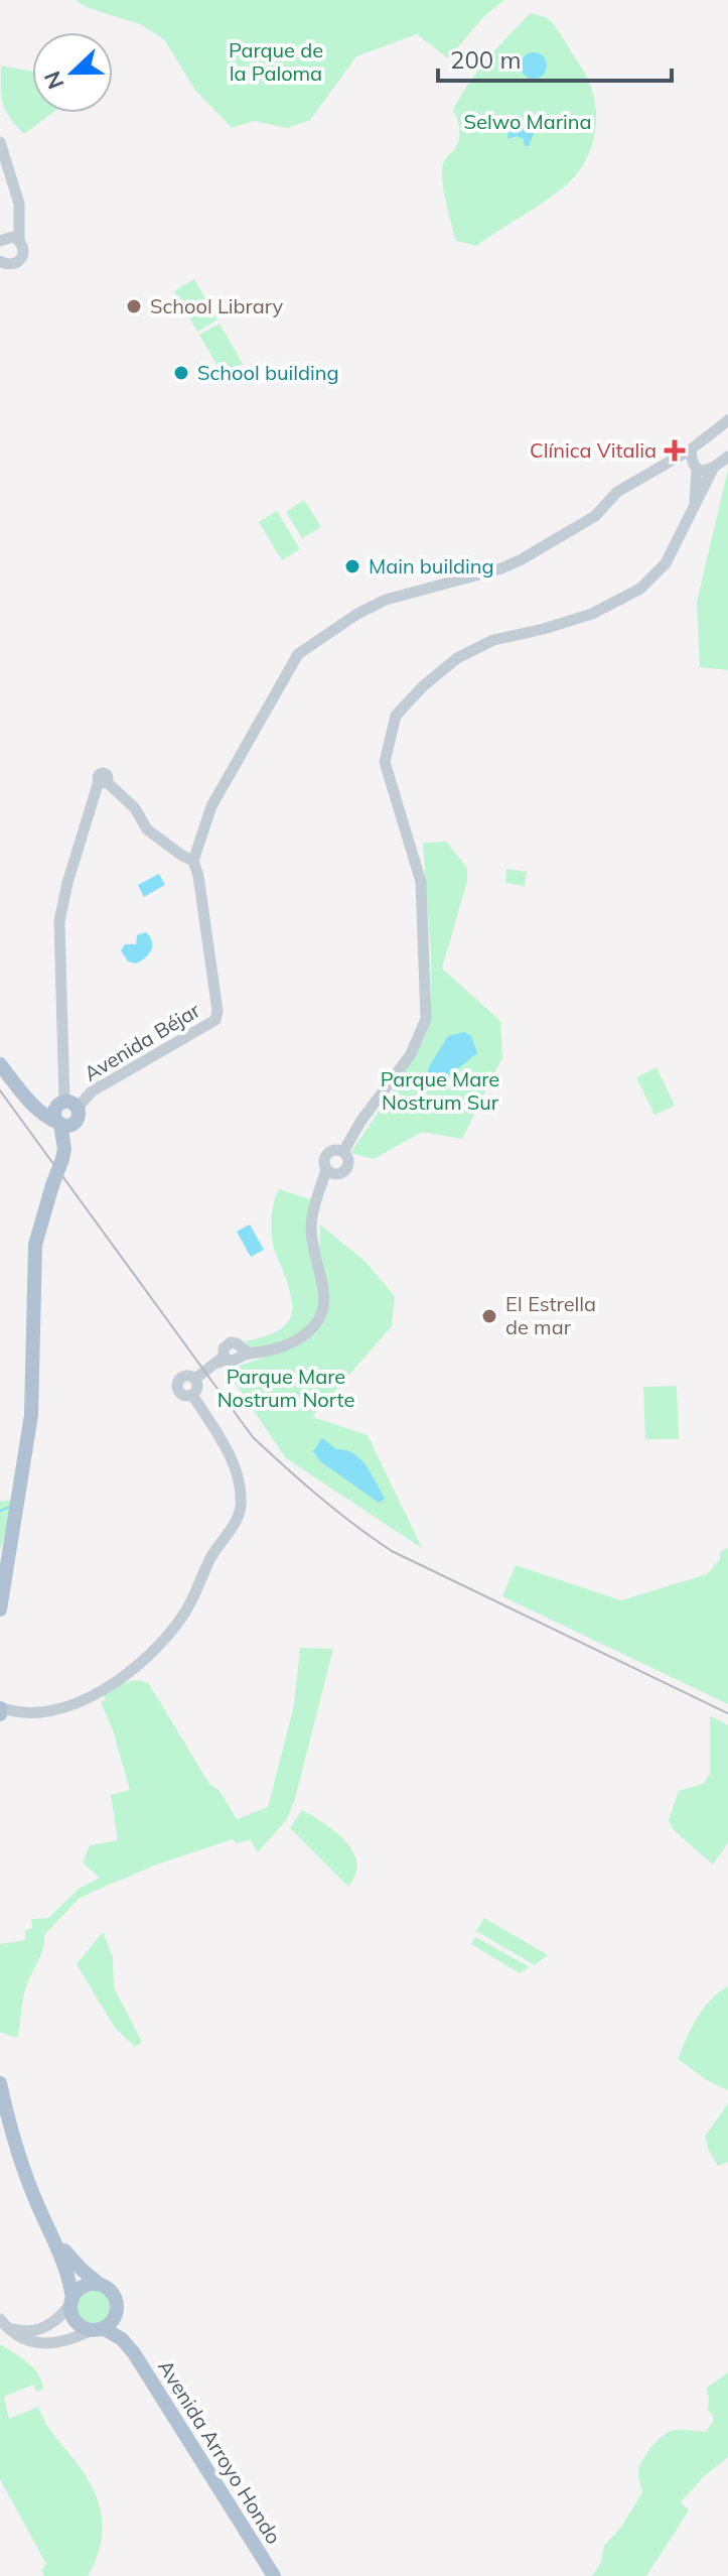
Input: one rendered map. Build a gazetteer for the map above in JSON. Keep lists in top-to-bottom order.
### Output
{
  "streets": {
    "main road": ["Avenida Arroyo Hondo"],
    "street": ["Avenida Béjar"]
  },
  "parks": [
    "Parque de la Paloma",
    "Selwo Marina",
    "Parque Mare Nostrum Sur",
    "Parque Mare Nostrum Norte"
  ],
  "places": {
    "other": [
      "School Library",
      "School building",
      "Main building",
      "EI Estrella de mar"
    ],
    "health": ["Clínica Vitalia"]
  },
  "scale_bar": "200 m",
  "north": "left"
}
